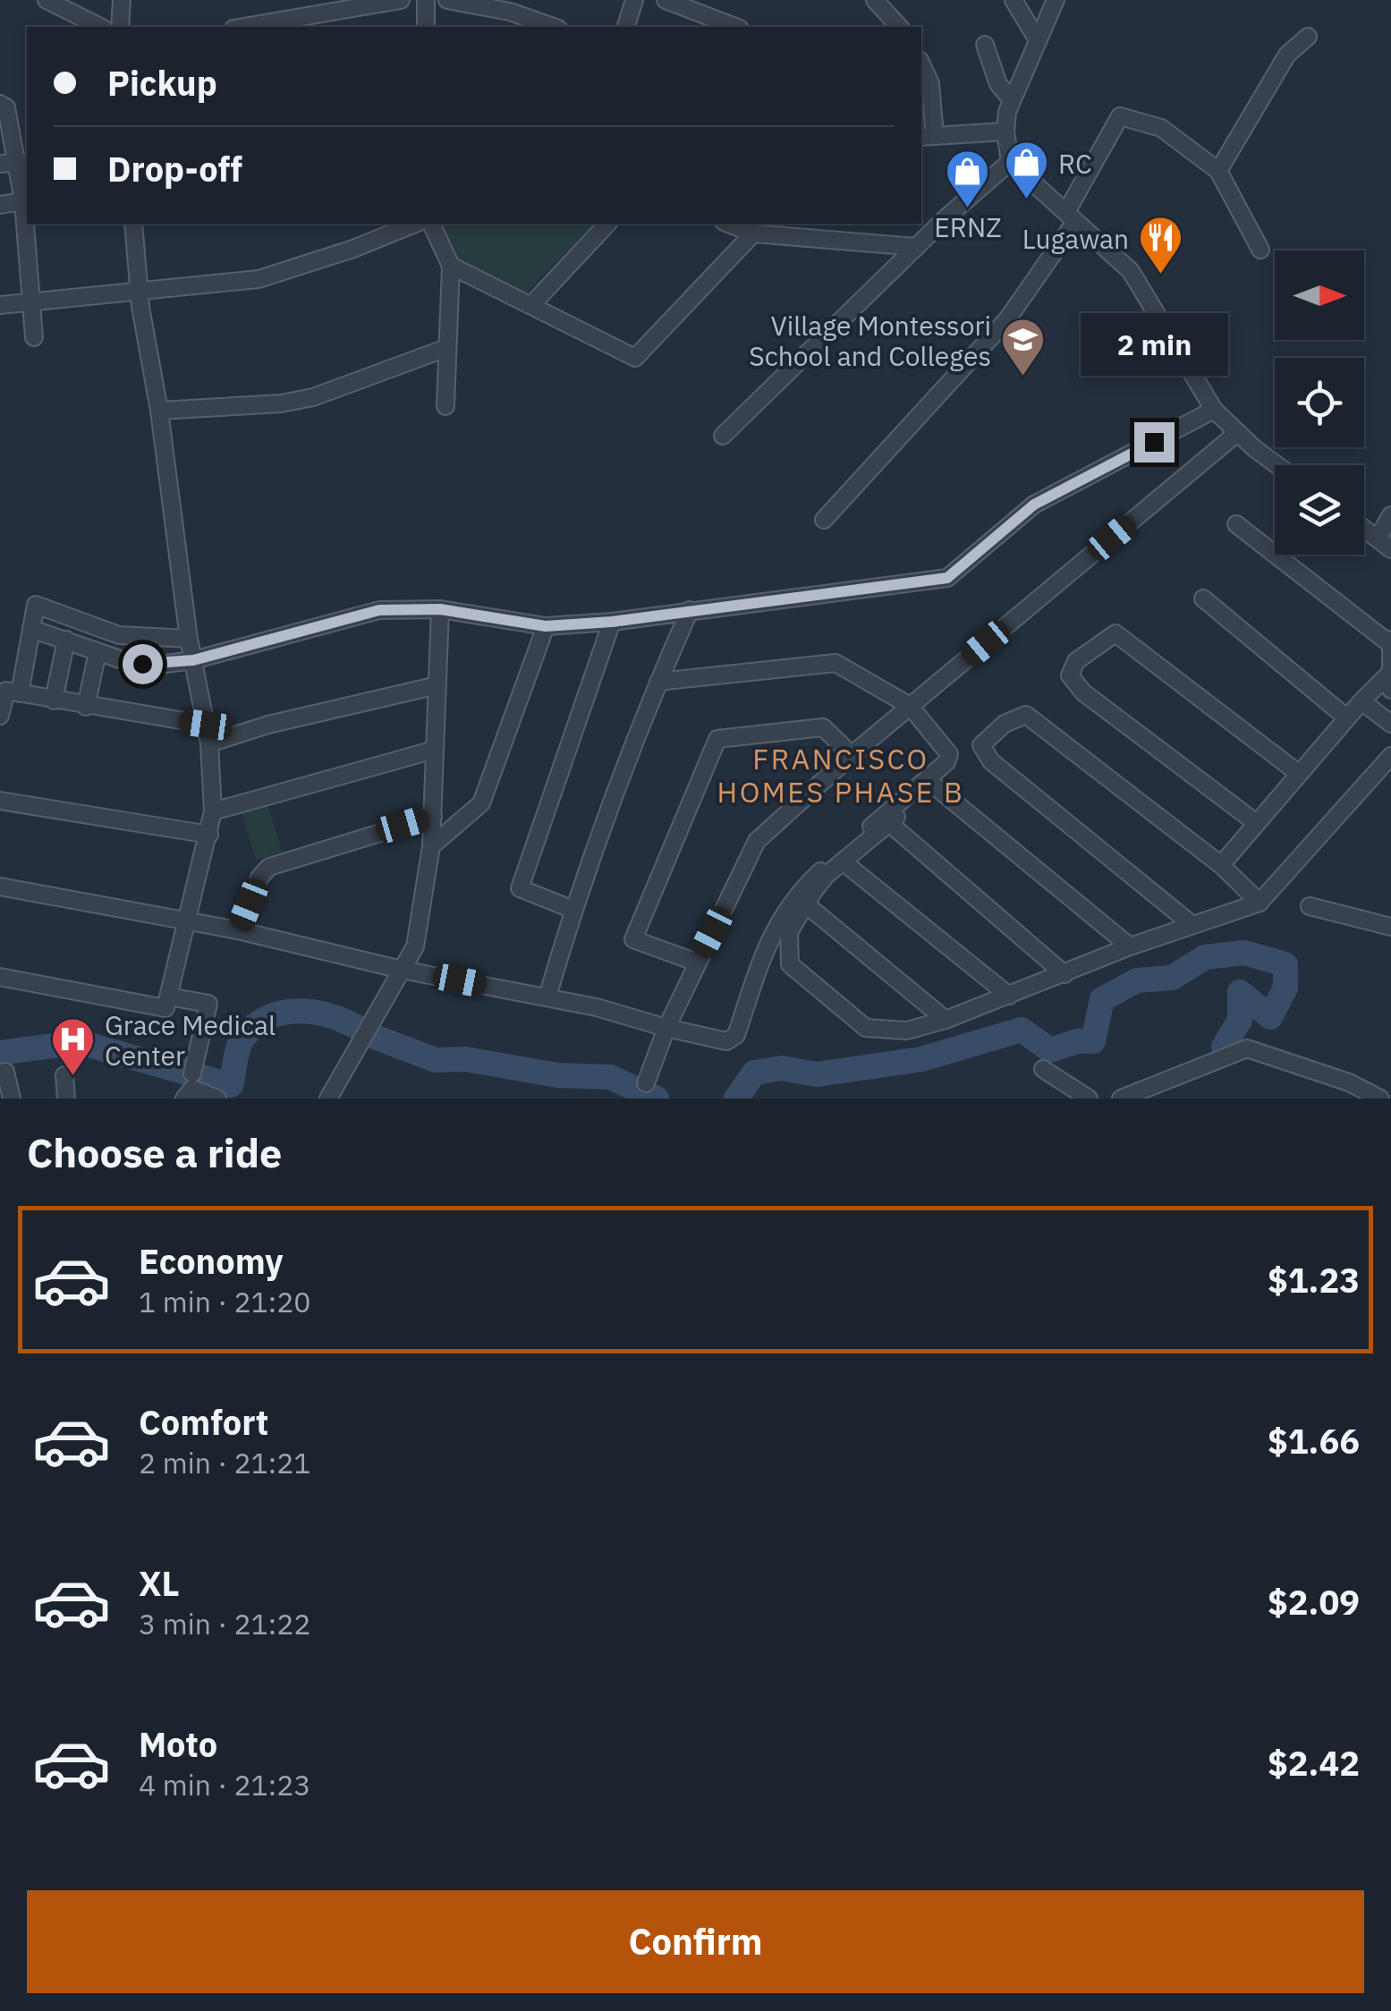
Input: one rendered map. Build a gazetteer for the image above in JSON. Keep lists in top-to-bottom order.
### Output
{
  "districts": ["FRANCISCO HOMES PHASE B"],
  "places": {
    "shop": ["RC", "ERNZ"],
    "restaurant": ["Lugawan"],
    "school or university": ["Village Montessori School and Colleges"],
    "hospital": ["Grace Medical Center"]
  },
  "north": "right",
  "page": {
    "banner": ["Pickup", "Drop-off"],
    "bubble": "2 min",
    "heading": "Choose a ride",
    "list": [
      {
        "name": "Economy",
        "note": "1 min · 21:20",
        "value": "$1.23"
      },
      {
        "name": "Comfort",
        "note": "2 min · 21:21",
        "value": "$1.66"
      },
      {
        "name": "XL",
        "note": "3 min · 21:22",
        "value": "$2.09"
      },
      {
        "name": "Moto",
        "note": "4 min · 21:23",
        "value": "$2.42"
      }
    ],
    "buttons": "Confirm"
  }
}
